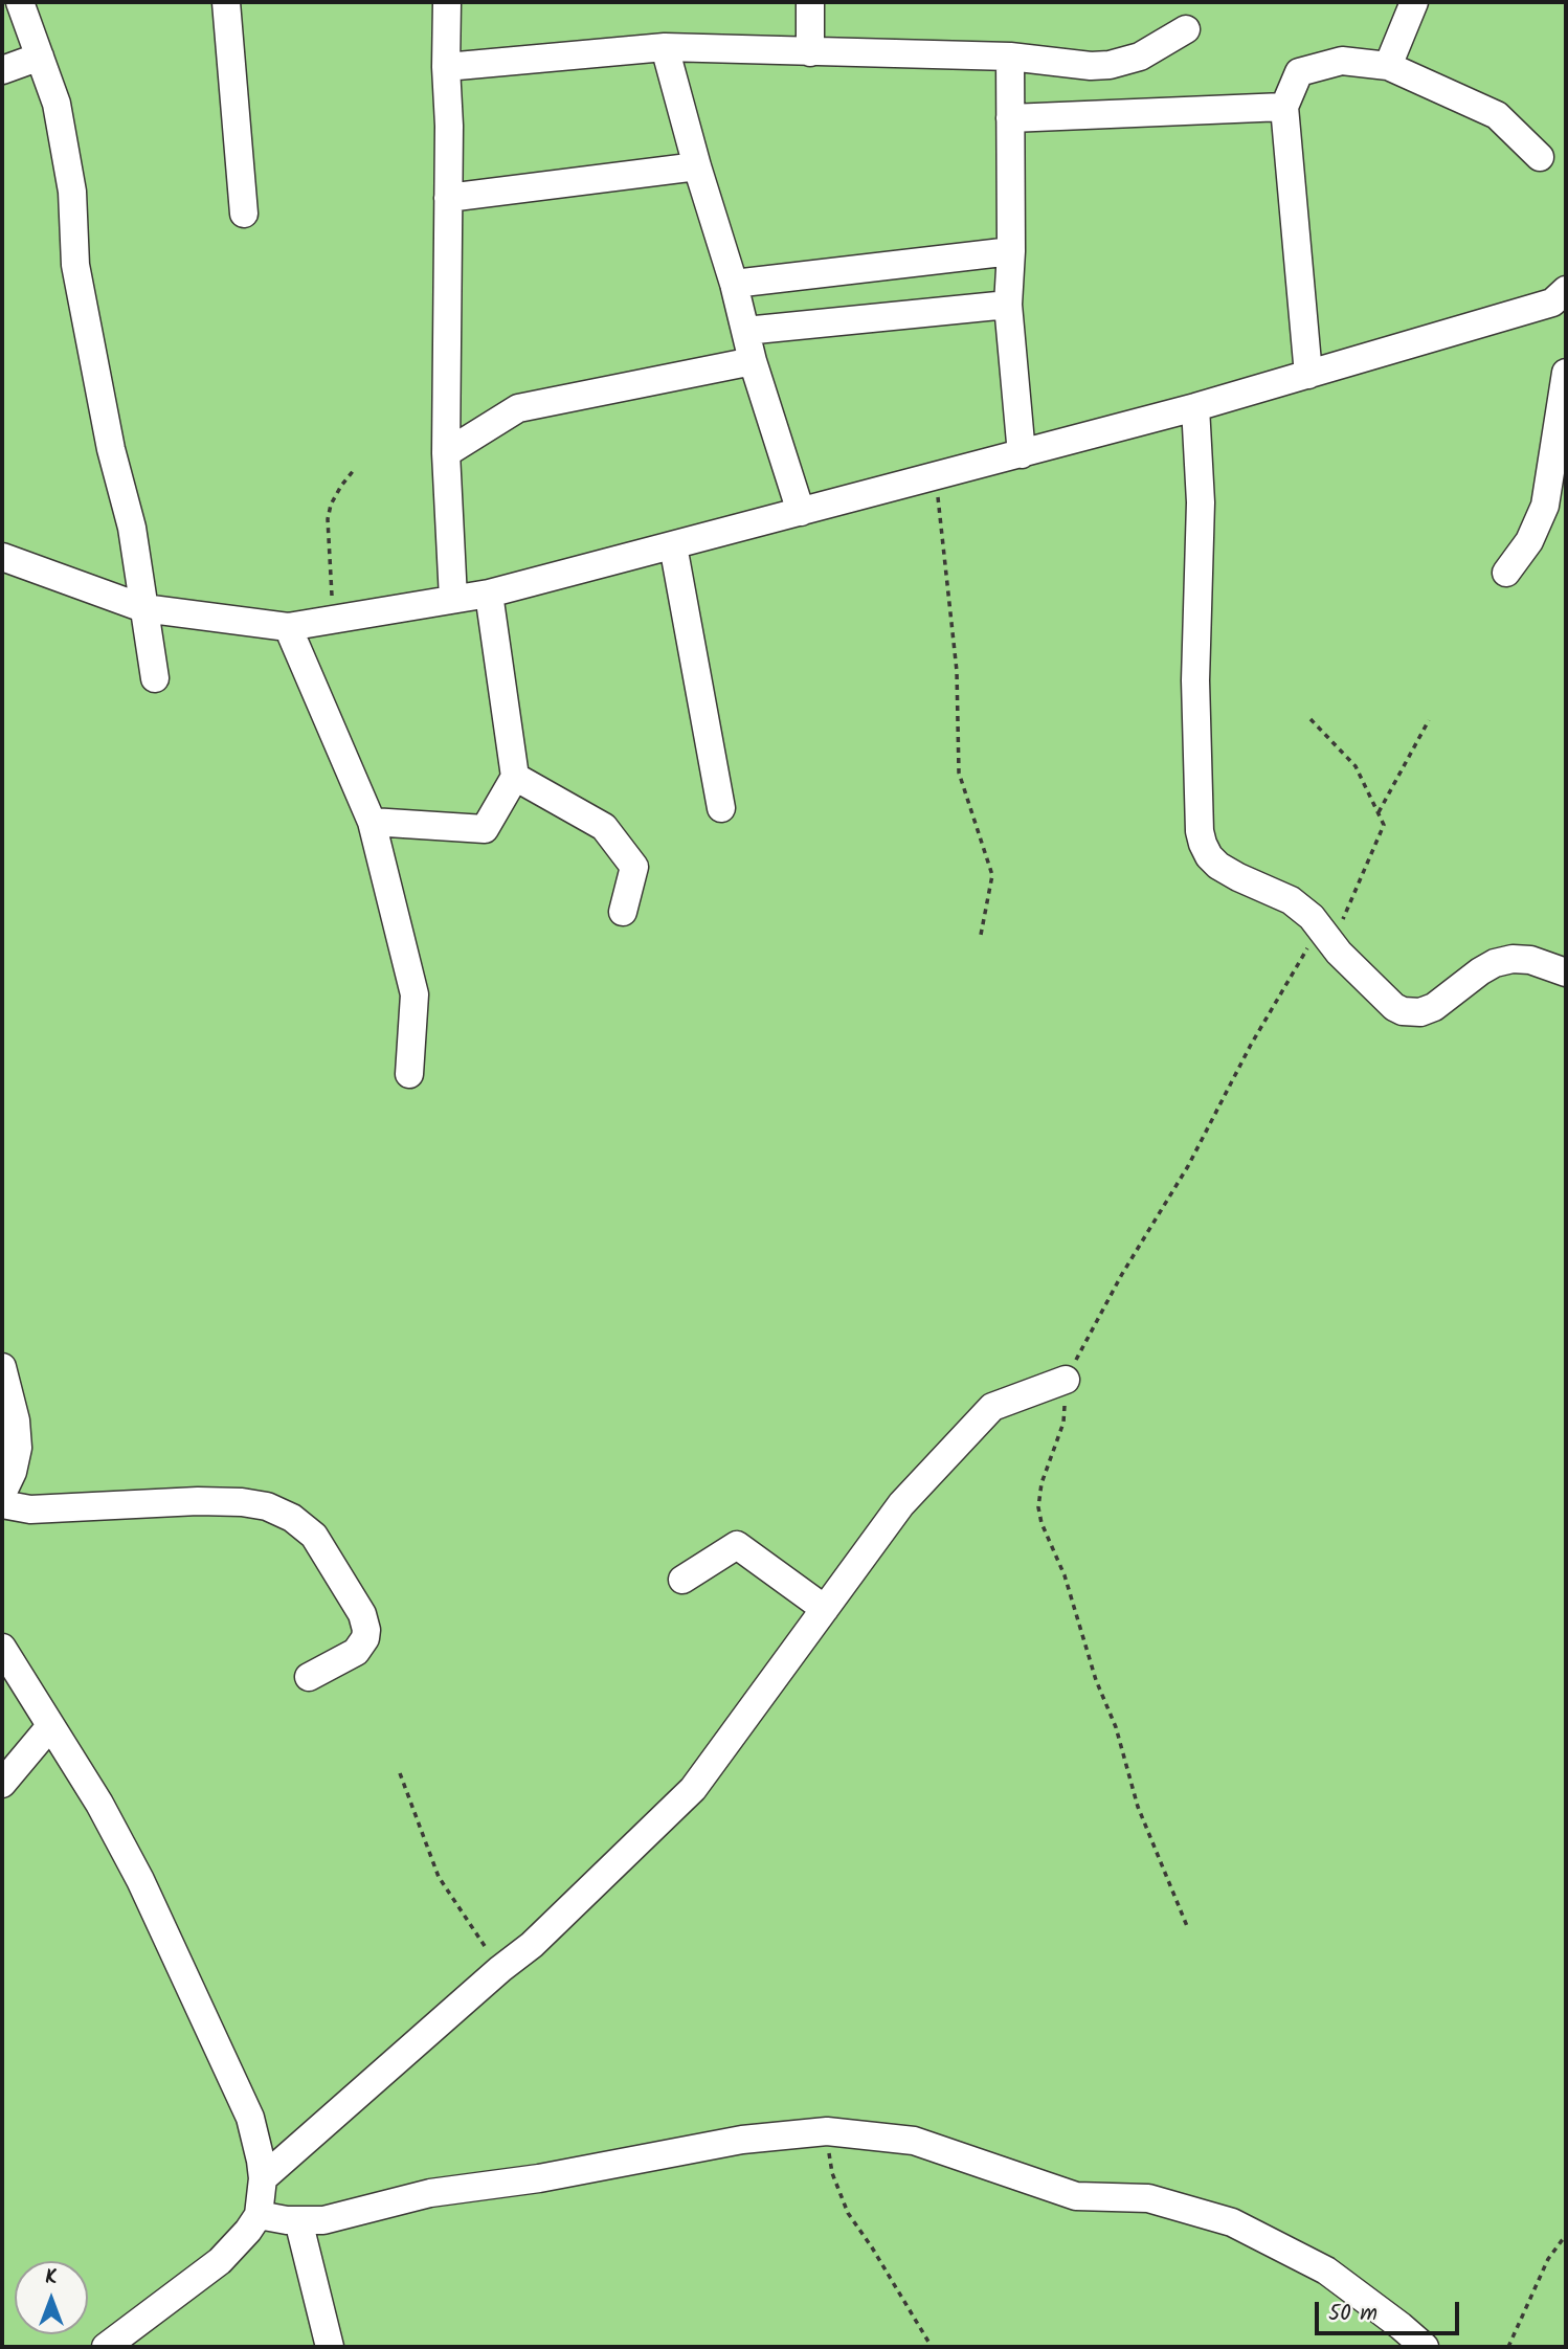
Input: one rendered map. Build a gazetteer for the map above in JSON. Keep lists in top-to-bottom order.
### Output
{
  "scale_bar": "50 m",
  "north": "top"
}
